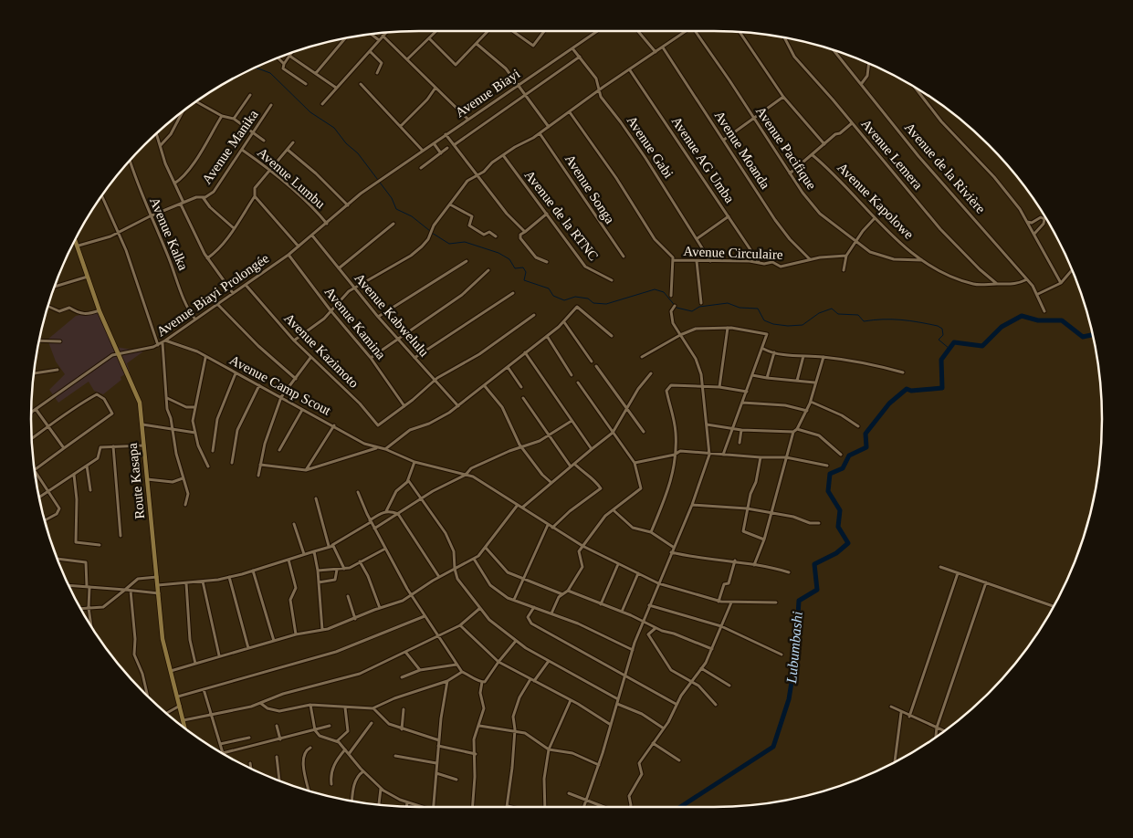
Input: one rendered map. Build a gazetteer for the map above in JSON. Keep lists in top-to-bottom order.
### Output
{
  "streets": {
    "main road": ["Route Kasapa"],
    "street": [
      "Avenue Biayi",
      "Avenue Manika",
      "Avenue Gabi",
      "Avenue Pacifique",
      "Avenue Moanda",
      "Avenue Lemera",
      "Avenue AG Umba",
      "Avenue de la Rivière",
      "Avenue Lumbu",
      "Avenue Songa",
      "Avenue Kapolowe",
      "Avenue de la RTNC",
      "Avenue Kalka",
      "Avenue Circulaire",
      "Avenue Biayi Prolongée",
      "Avenue Kabwelulu",
      "Avenue Kamina",
      "Avenue Kazimoto",
      "Avenue Camp Scout"
    ]
  },
  "crossings": [
    ["Avenue Biayi", "Avenue Gabi"],
    ["Avenue Biayi", "Avenue Biayi Prolongée"],
    ["Avenue Manika", "Avenue Lumbu"],
    ["Avenue Manika", "Avenue Kalka"],
    ["Avenue Manika", "Route Kasapa"],
    ["Avenue Gabi", "Avenue Circulaire"],
    ["Avenue Pacifique", "Avenue Kapolowe"],
    ["Avenue Moanda", "Avenue Circulaire"],
    ["Avenue Lemera", "Avenue Kapolowe"],
    ["Avenue AG Umba", "Avenue Circulaire"],
    ["Avenue de la Rivière", "Avenue Kapolowe"],
    ["Avenue Lumbu", "Avenue Biayi Prolongée"],
    ["Avenue Kalka", "Avenue Biayi Prolongée"],
    ["Avenue Biayi Prolongée", "Avenue Kabwelulu"],
    ["Avenue Biayi Prolongée", "Avenue Kamina"],
    ["Avenue Biayi Prolongée", "Avenue Kazimoto"],
    ["Avenue Biayi Prolongée", "Avenue Camp Scout"],
    ["Avenue Biayi Prolongée", "Route Kasapa"],
    ["Avenue Kamina", "Avenue Kazimoto"]
  ],
  "water": ["Lubumbashi"]
}
